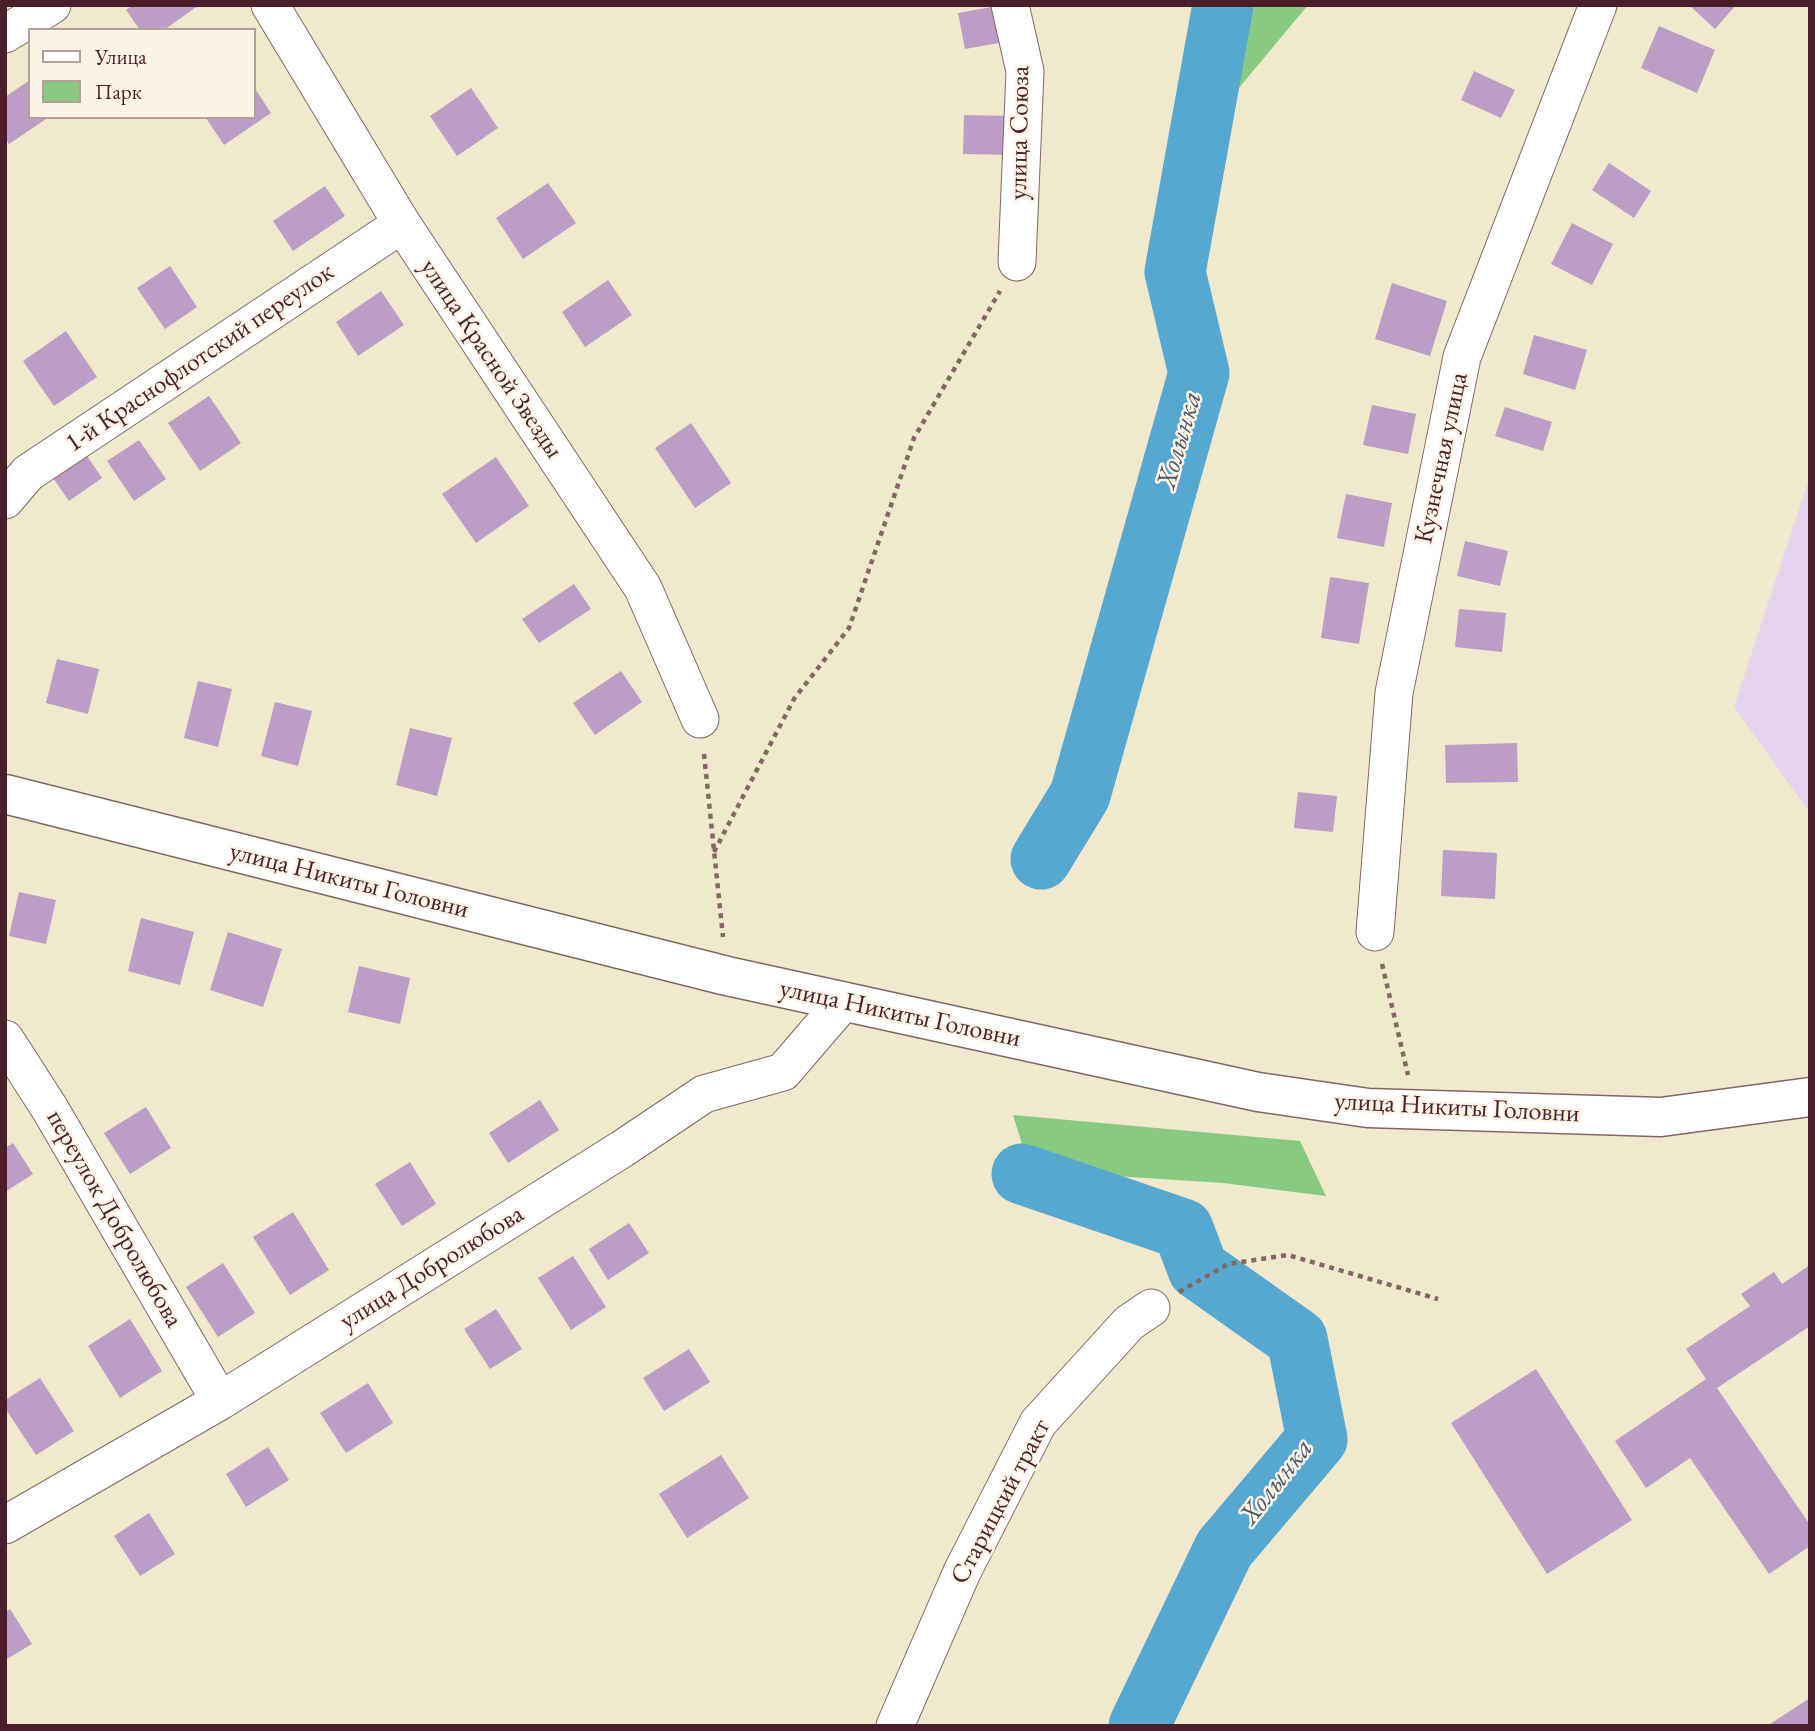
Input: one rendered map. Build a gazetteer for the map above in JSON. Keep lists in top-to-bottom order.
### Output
{
  "streets": {
    "main road": ["улица Никиты Головни"],
    "street": [
      "улица Союза",
      "1-й Краснофлотский переулок",
      "улица Красной Звезды",
      "Кузнечная улица",
      "переулок Добролюбова",
      "улица Добролюбова",
      "Старицкий тракт"
    ]
  },
  "crossings": [
    ["1-й Краснофлотский переулок", "улица Красной Звезды"],
    ["улица Никиты Головни", "улица Добролюбова"],
    ["переулок Добролюбова", "улица Добролюбова"]
  ],
  "water": ["Холынка"],
  "legend": ["Улица", "Парк"]
}
